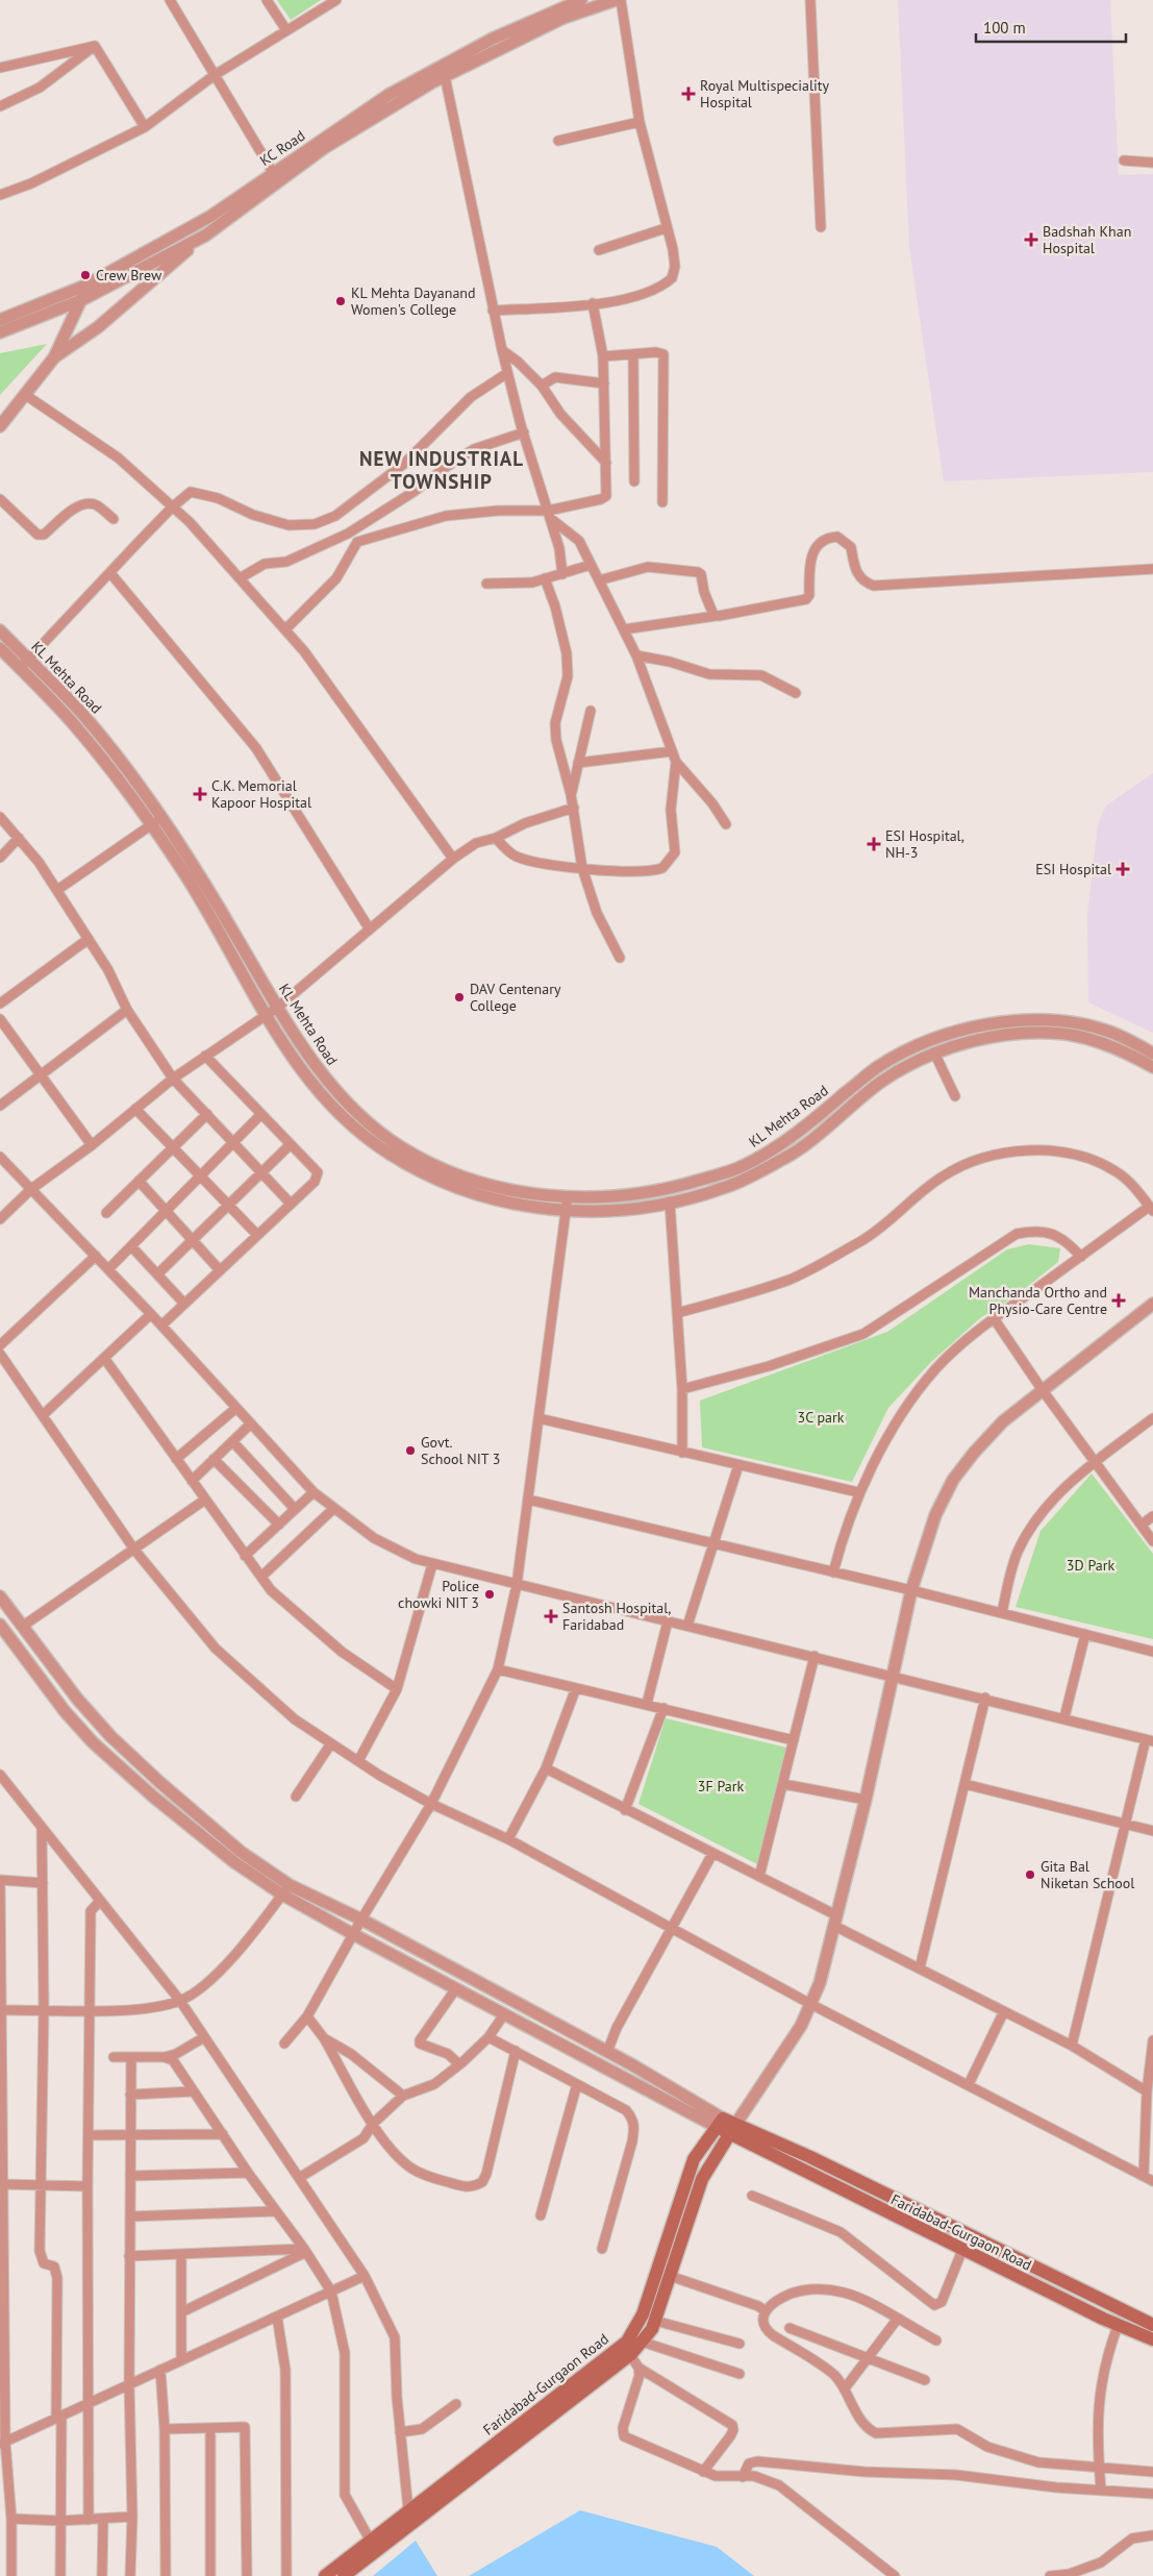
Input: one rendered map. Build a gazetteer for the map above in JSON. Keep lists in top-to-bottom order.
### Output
{
  "streets": {
    "main road": ["Faridabad-Gurgaon Road"],
    "street": ["KC Road", "KL Mehta Road"]
  },
  "districts": ["NEW INDUSTRIAL TOWNSHIP"],
  "parks": ["3C park", "3D Park", "3F Park"],
  "places": {
    "health": [
      "Royal Multispeciality Hospital",
      "Badshah Khan Hospital",
      "C.K. Memorial Kapoor Hospital",
      "ESI Hospital, NH-3",
      "ESI Hospital",
      "Manchanda Ortho and Physio-Care Centre",
      "Santosh Hospital, Faridabad"
    ],
    "other": [
      "Crew Brew",
      "KL Mehta Dayanand Women's College",
      "DAV Centenary College",
      "Govt. School NIT 3",
      "Police chowki NIT 3",
      "Gita Bal Niketan School"
    ]
  },
  "scale_bar": "100 m"
}
